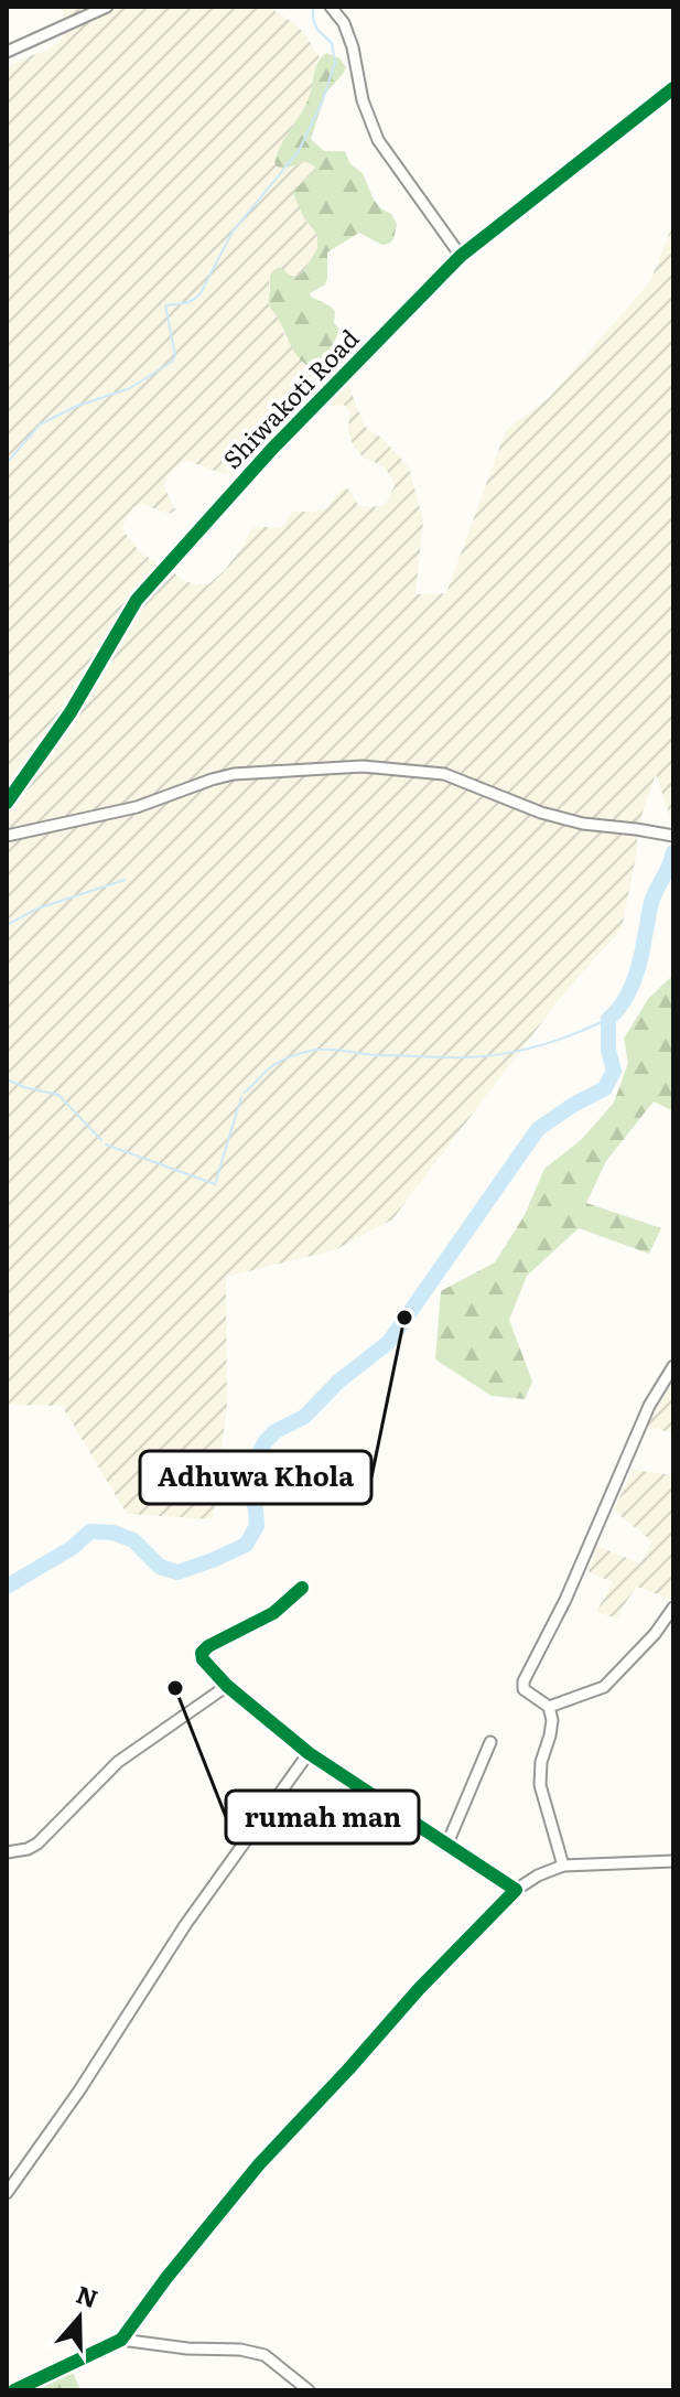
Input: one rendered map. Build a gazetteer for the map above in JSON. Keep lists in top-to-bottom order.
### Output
{
  "streets": {
    "street": ["Shiwakoti Road"]
  },
  "places": ["Adhuwa Khola", "rumah man"],
  "north": "top"
}
